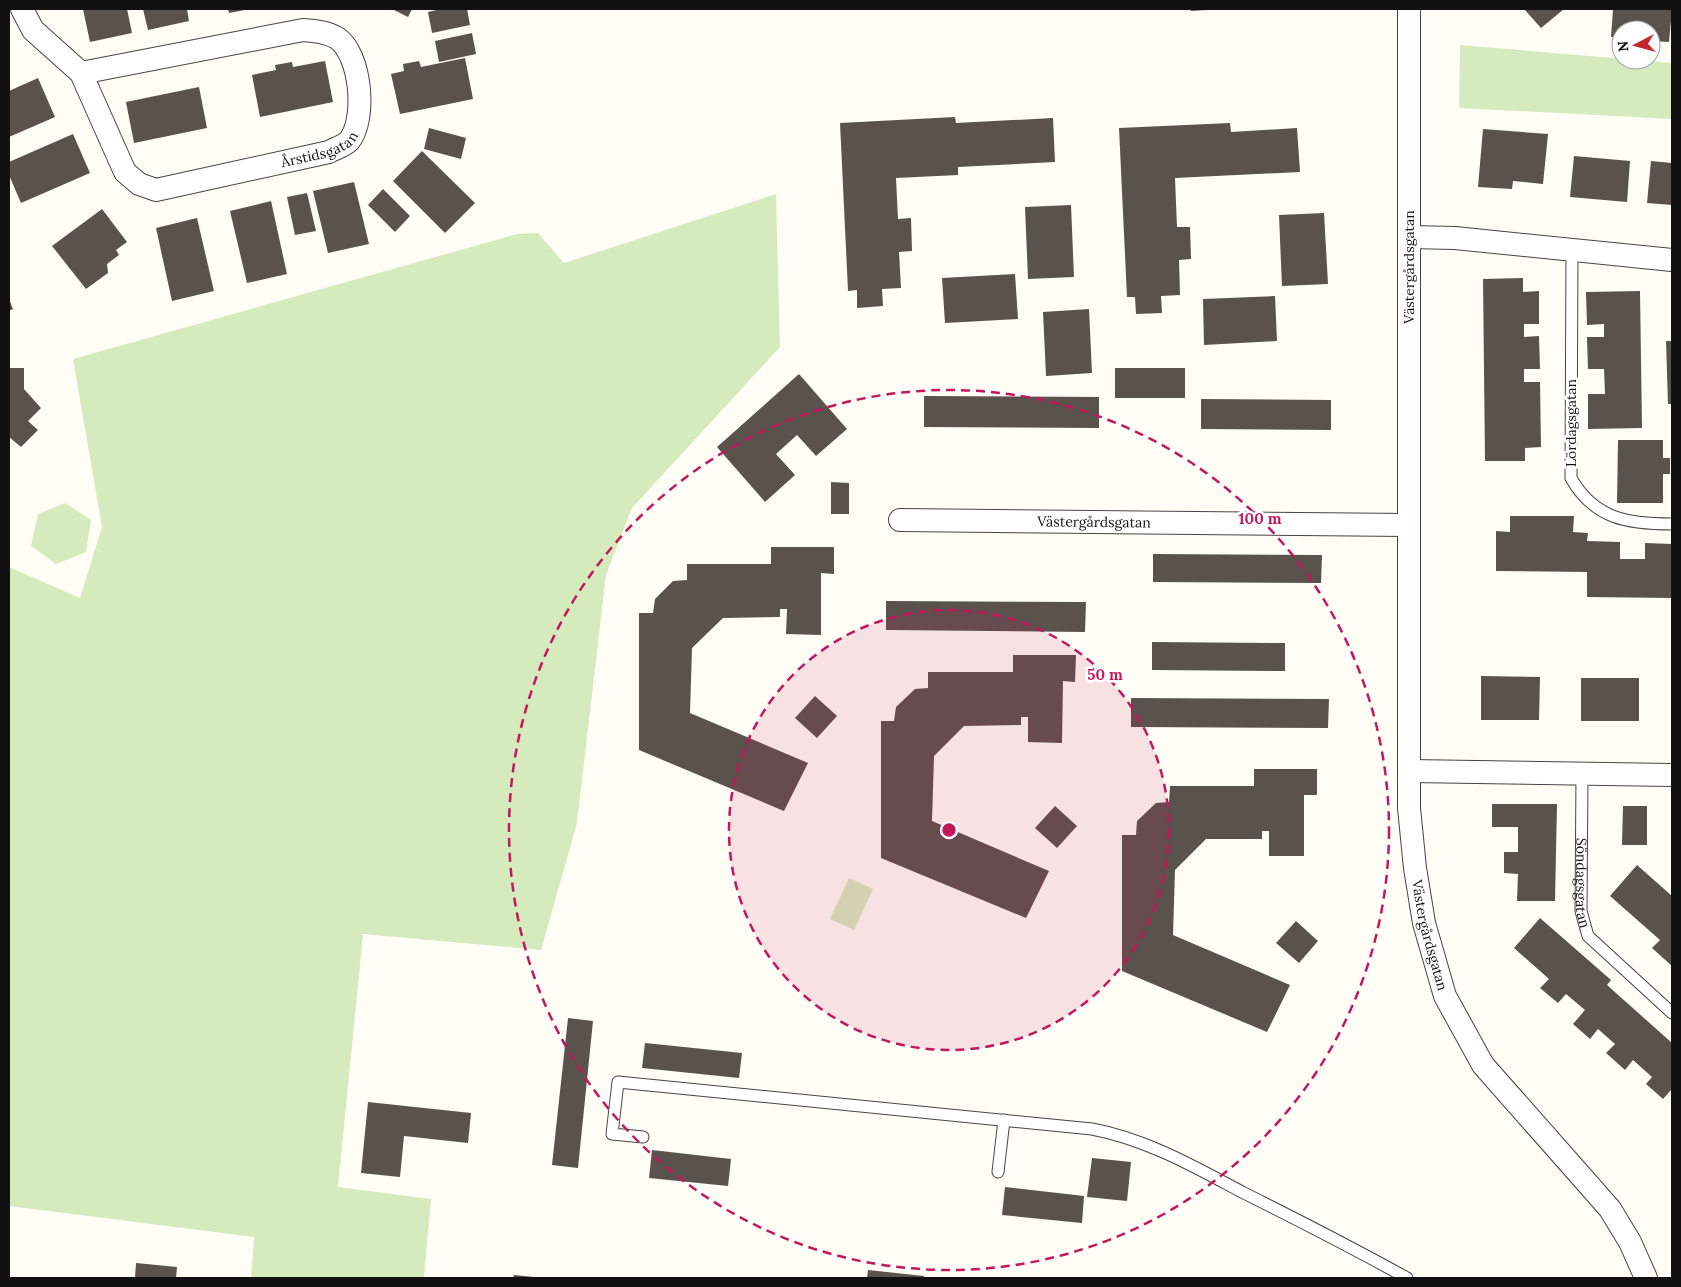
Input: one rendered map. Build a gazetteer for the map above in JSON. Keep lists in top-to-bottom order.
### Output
{
  "streets": {
    "street": ["Årstidsgatan", "Västergårdsgatan"],
    "lane": ["Lördagsgatan", "Söndagsgatan"]
  },
  "north": "left",
  "rings": ["100 m", "50 m"]
}
